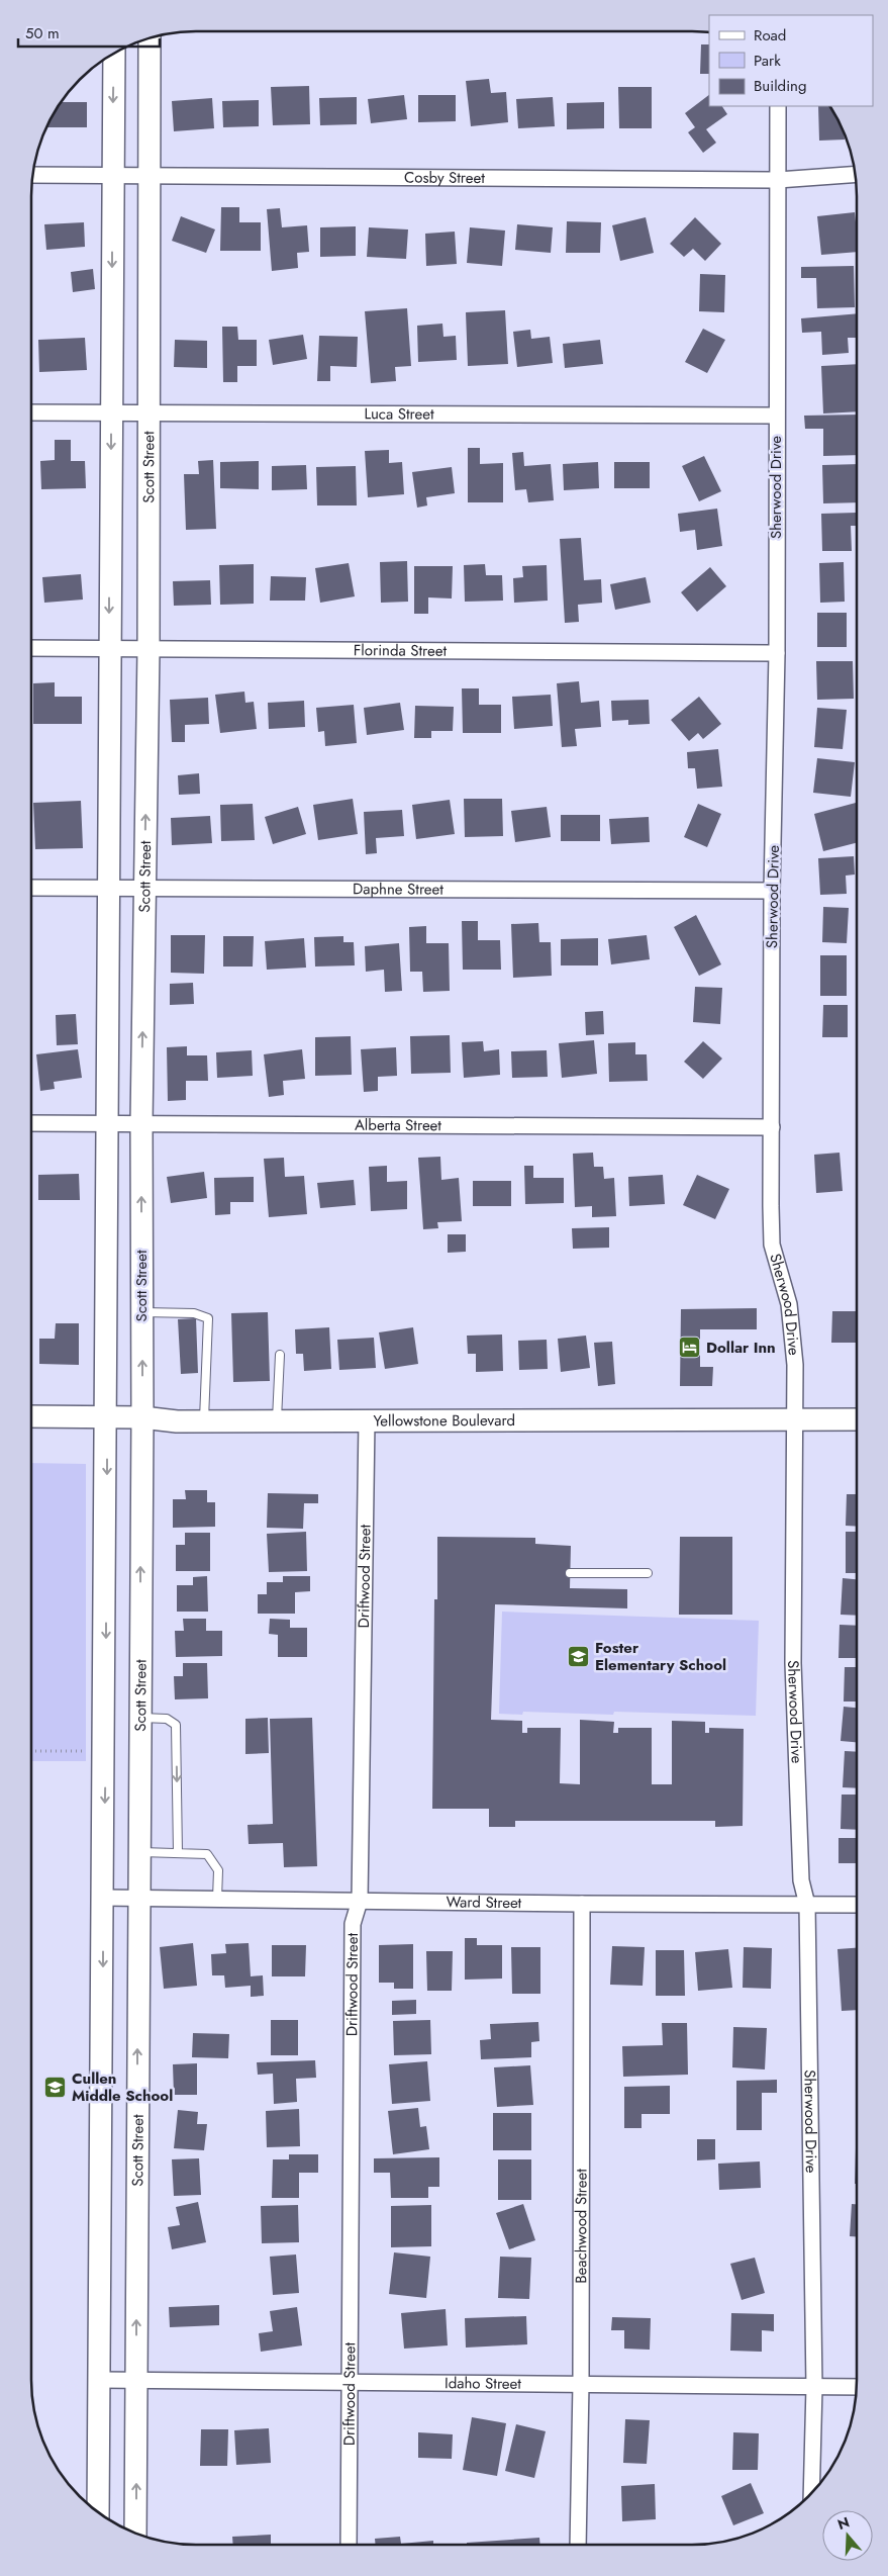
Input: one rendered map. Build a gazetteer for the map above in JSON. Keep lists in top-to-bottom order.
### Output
{
  "streets": {
    "main road": ["Scott Street", "Yellowstone Boulevard"],
    "street": [
      "Cosby Street",
      "Luca Street",
      "Sherwood Drive",
      "Florinda Street",
      "Daphne Street",
      "Alberta Street",
      "Driftwood Street",
      "Ward Street",
      "Beachwood Street",
      "Idaho Street"
    ]
  },
  "crossings": [
    ["Cosby Street", "Scott Street"],
    ["Cosby Street", "Sherwood Drive"],
    ["Luca Street", "Scott Street"],
    ["Luca Street", "Sherwood Drive"],
    ["Scott Street", "Florinda Street"],
    ["Scott Street", "Daphne Street"],
    ["Scott Street", "Alberta Street"],
    ["Scott Street", "Yellowstone Boulevard"],
    ["Scott Street", "Ward Street"],
    ["Scott Street", "Idaho Street"],
    ["Sherwood Drive", "Florinda Street"],
    ["Sherwood Drive", "Daphne Street"],
    ["Sherwood Drive", "Alberta Street"],
    ["Sherwood Drive", "Yellowstone Boulevard"],
    ["Sherwood Drive", "Ward Street"],
    ["Sherwood Drive", "Idaho Street"],
    ["Yellowstone Boulevard", "Driftwood Street"],
    ["Driftwood Street", "Ward Street"],
    ["Driftwood Street", "Idaho Street"],
    ["Ward Street", "Beachwood Street"],
    ["Beachwood Street", "Idaho Street"]
  ],
  "places": {
    "hotel": ["Dollar Inn"],
    "school or university": ["Foster Elementary School", "Cullen Middle School"]
  },
  "legend": ["Road", "Park", "Building"],
  "scale_bar": "50 m",
  "north": "top"
}
